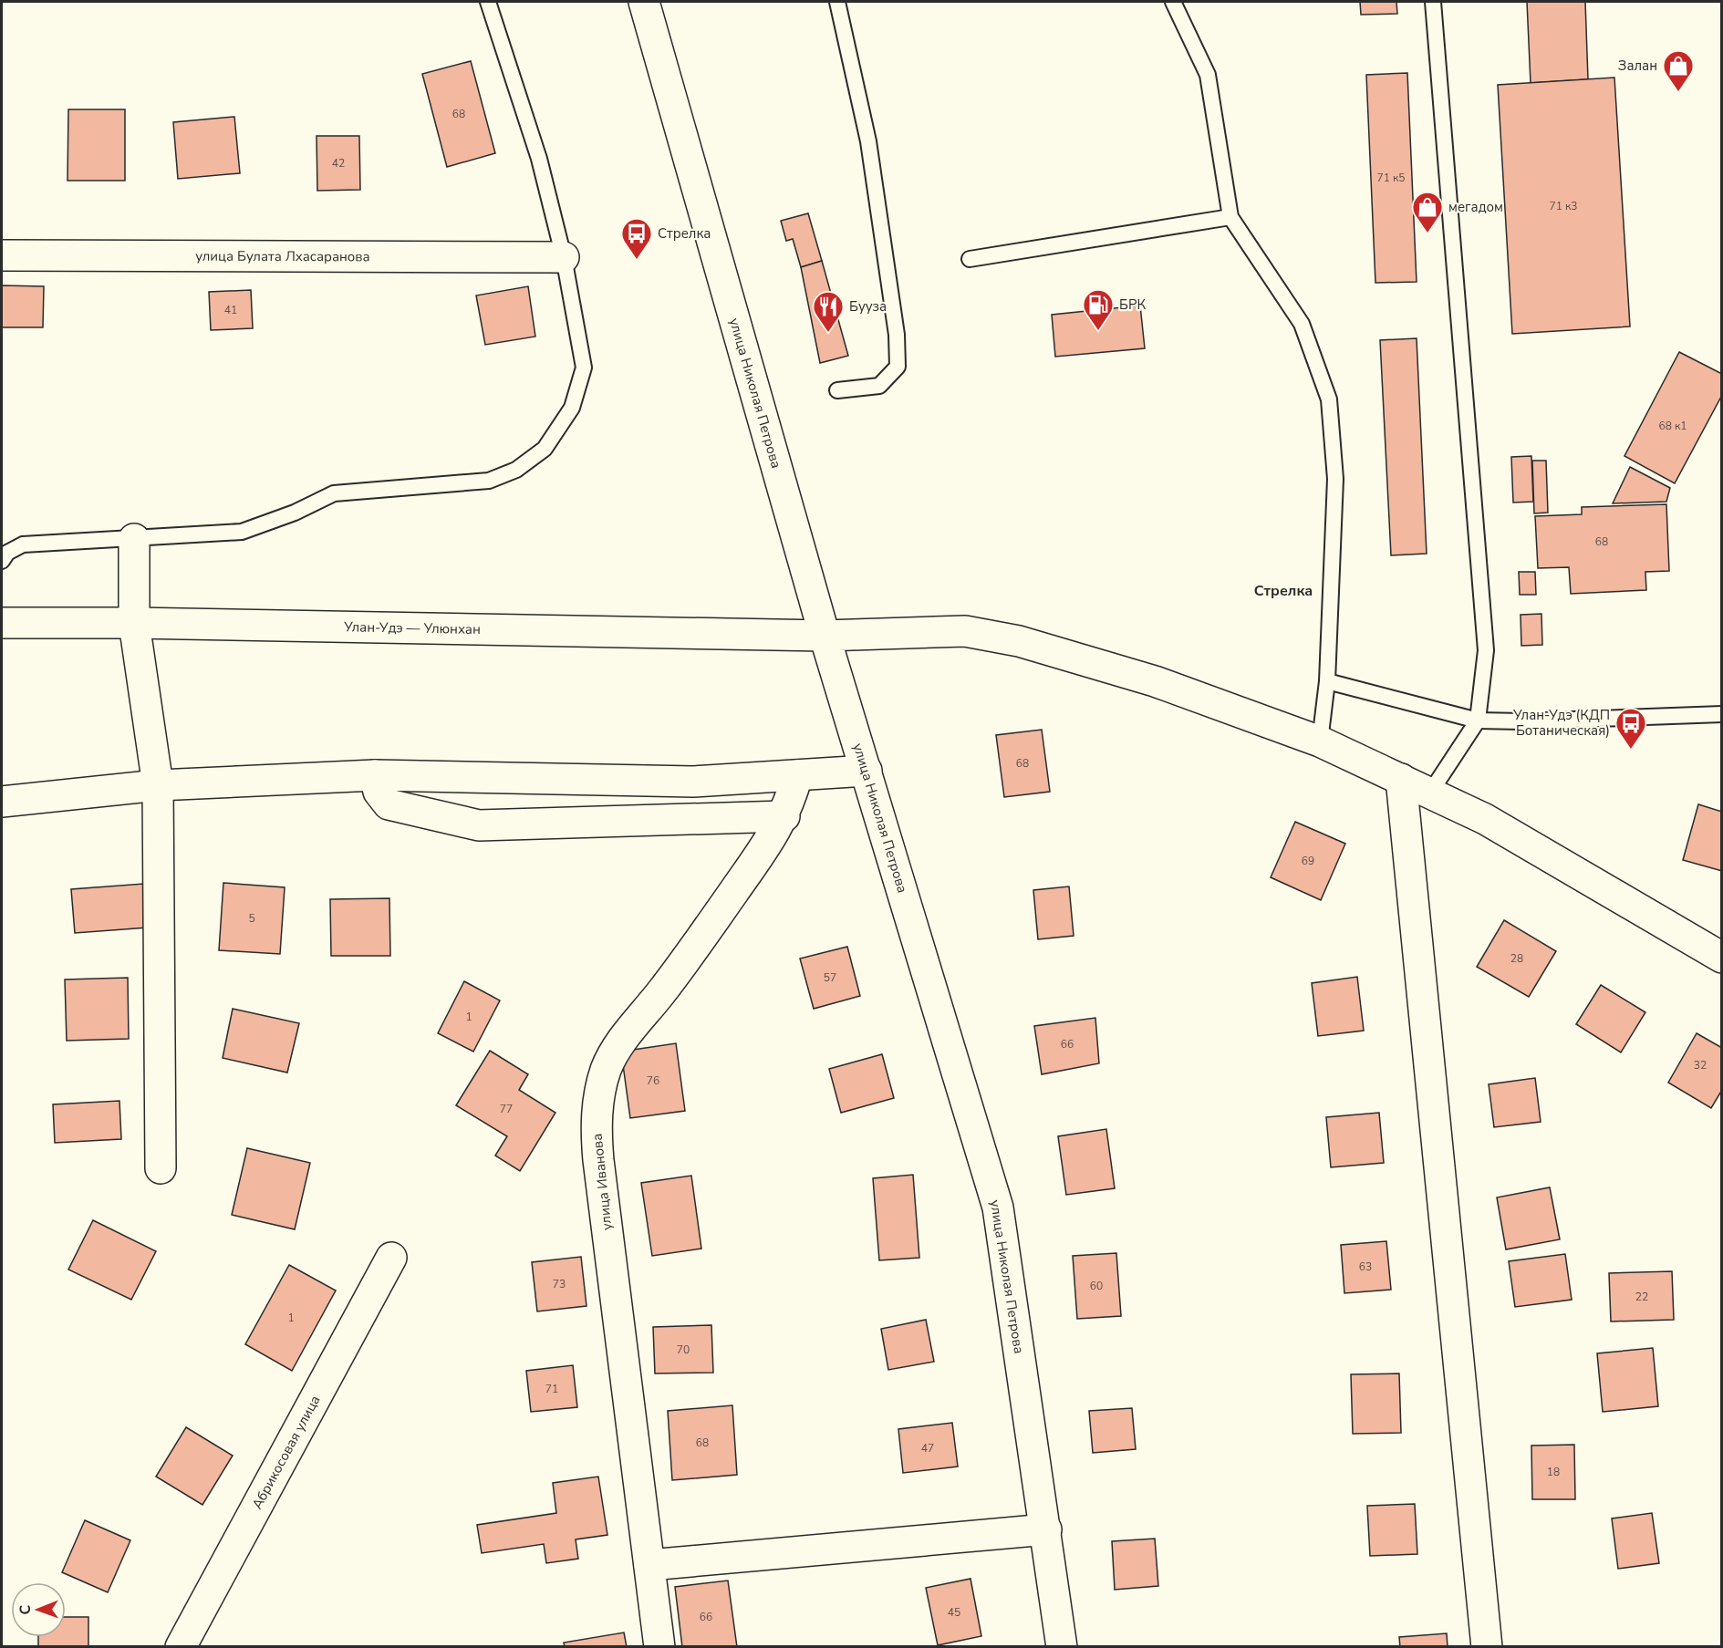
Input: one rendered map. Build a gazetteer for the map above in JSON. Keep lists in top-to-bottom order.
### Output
{
  "streets": {
    "street": [
      "улица Булата Лхасаранова",
      "улица Николая Петрова",
      "Улан-Удэ — Улюнхан",
      "улица Иванова",
      "Абрикосовая улица"
    ]
  },
  "crossings": [
    ["улица Николая Петрова", "Улан-Удэ — Улюнхан"]
  ],
  "districts": ["Стрелка"],
  "places": {
    "shop": ["Залан", "мегадом"],
    "bus stop": ["Стрелка", "Улан-Удэ (КДП Ботаническая)"],
    "fuel station": ["БРК"],
    "restaurant": ["Бууза"]
  },
  "house_numbers": [
    "68",
    "42",
    "71 к5",
    "71 к3",
    "41",
    "68 к1",
    "68",
    "68",
    "69",
    "5",
    "28",
    "57",
    "1",
    "66",
    "32",
    "76",
    "77",
    "63",
    "73",
    "60",
    "22",
    "1",
    "70",
    "71",
    "68",
    "47",
    "18",
    "45",
    "66"
  ],
  "north": "left"
}
